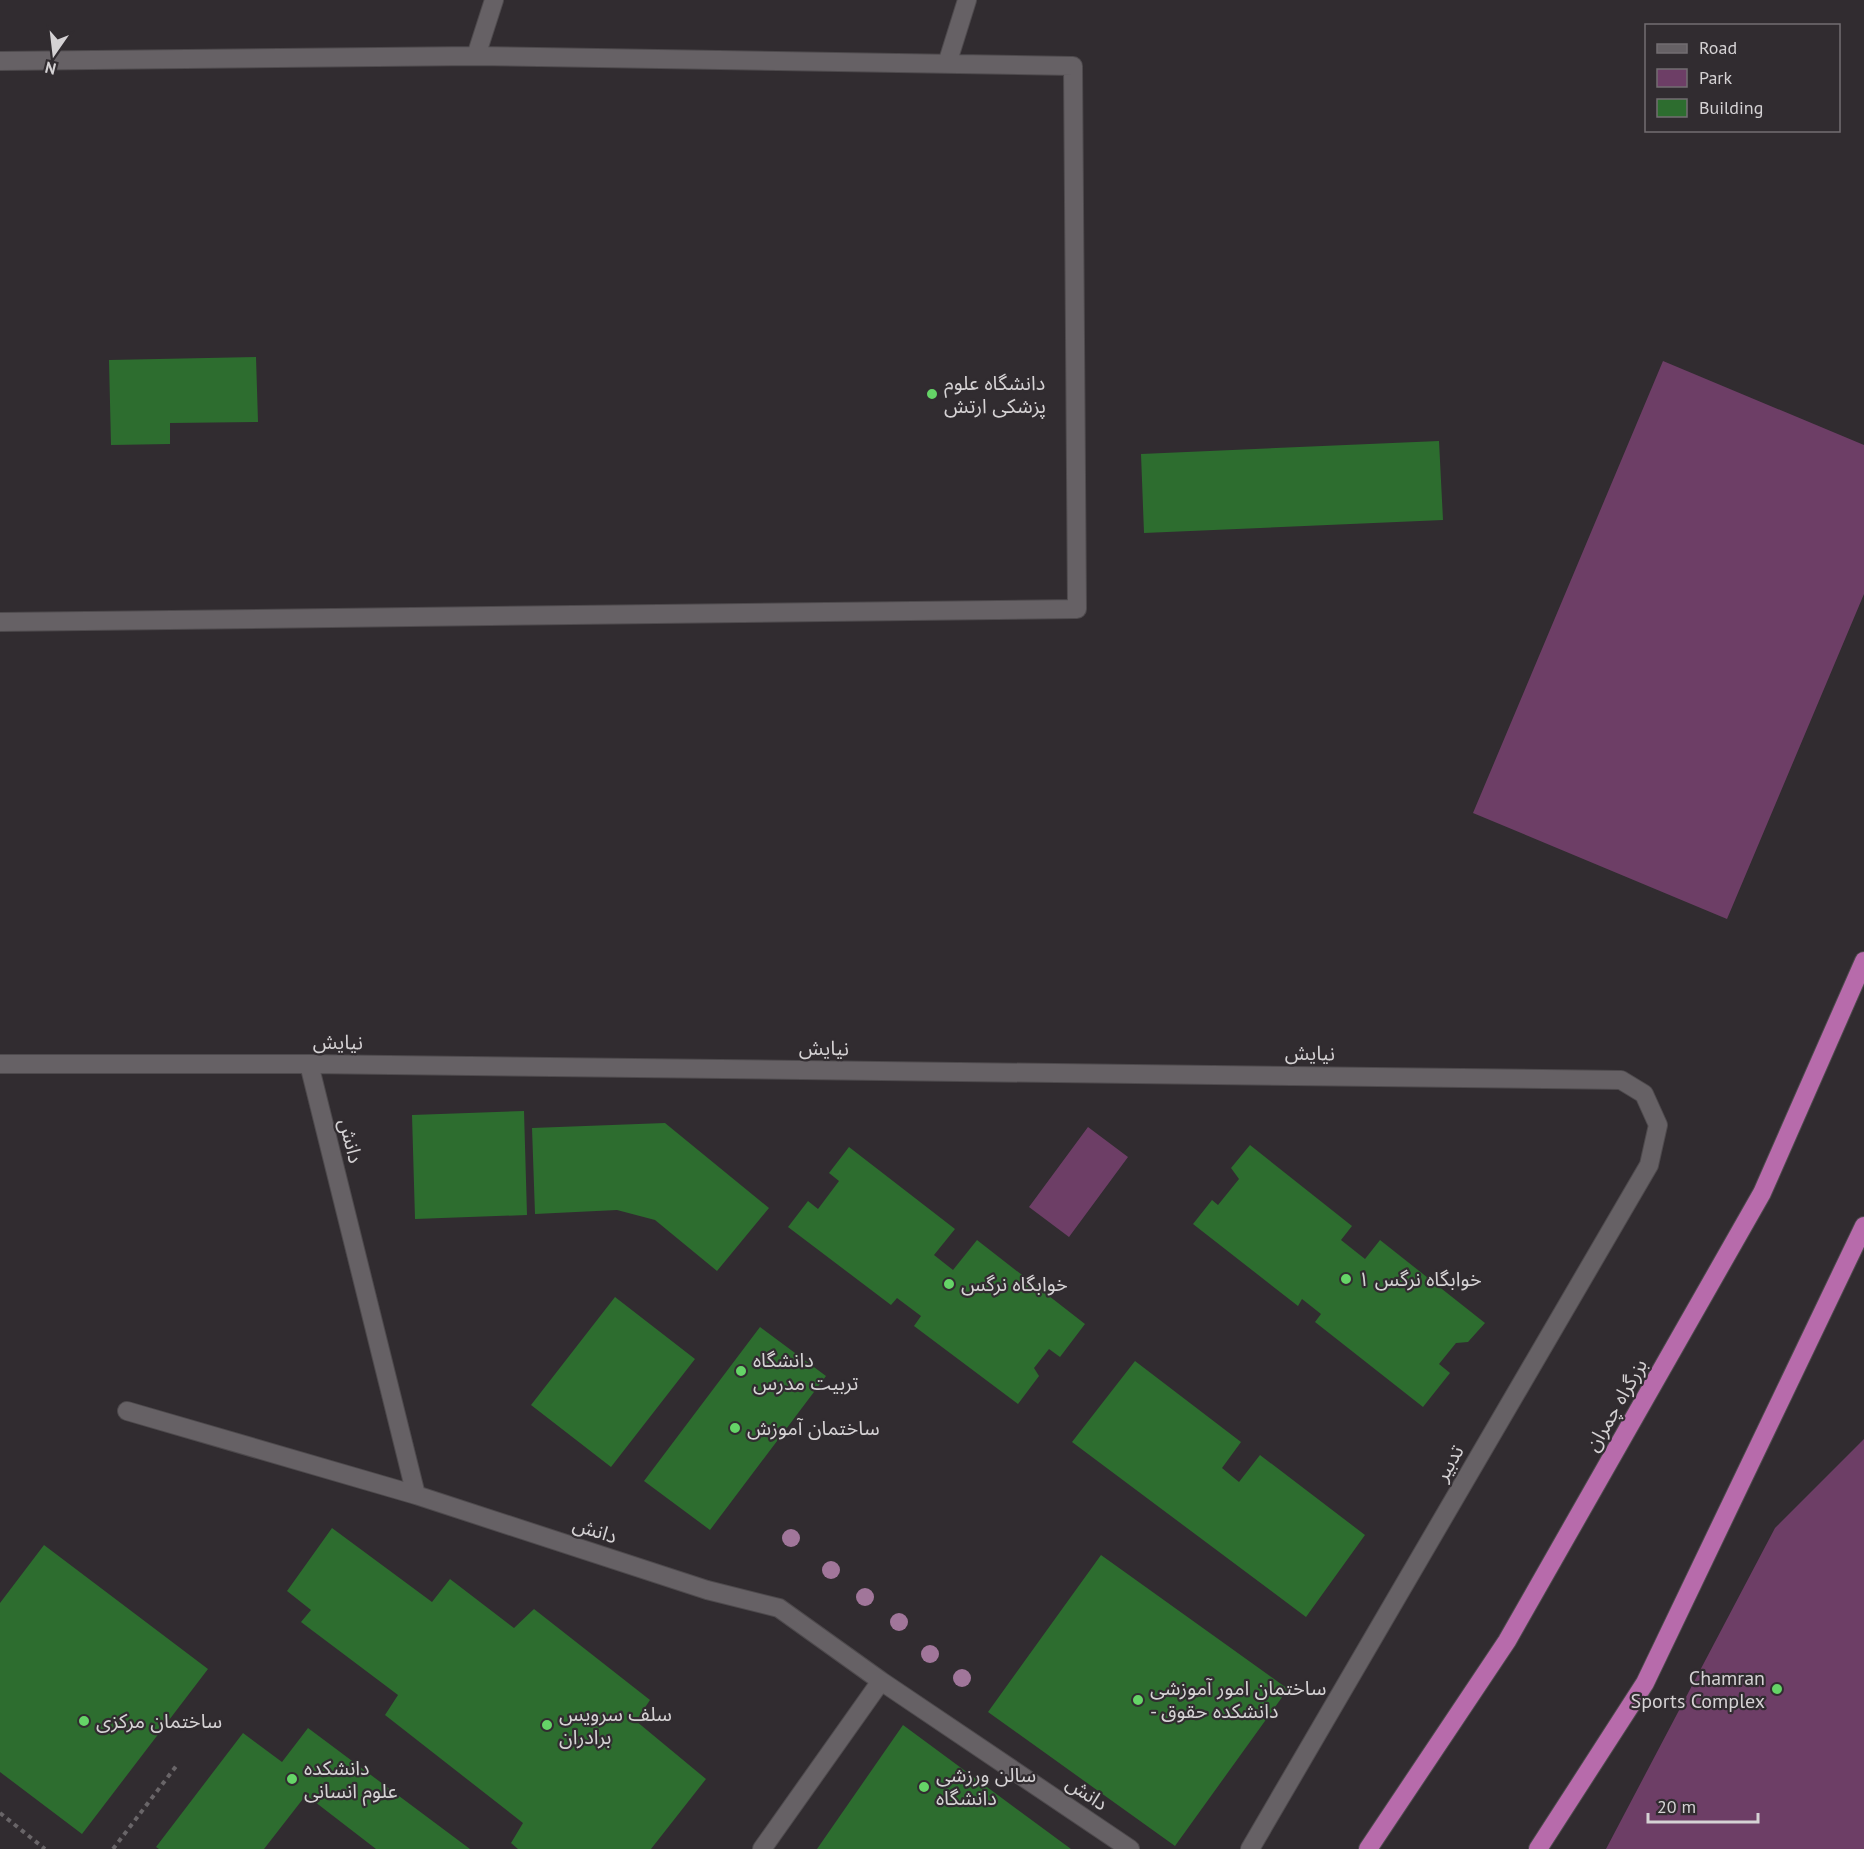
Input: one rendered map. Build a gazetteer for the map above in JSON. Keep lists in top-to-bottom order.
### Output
{
  "streets": {
    "highway": ["بزرگراه چمران"],
    "street": ["نیایش", "دانش", "تدبیر"]
  },
  "crossings": [
    ["نیایش", "دانش"],
    ["نیایش", "تدبیر"]
  ],
  "places": [
    "دانشگاه علوم پزشکی ارتش",
    "خوابگاه نرگس ۱",
    "خوابگاه نرگس",
    "دانشگاه تربیت مدرس",
    "ساختمان آموزش",
    "Chamran Sports Complex",
    "ساختمان امور آموزشی - دانشکده حقوق",
    "ساختمان مرکزی",
    "سلف سرویس برادران",
    "دانشکده علوم انسانی",
    "سالن ورزشی دانشگاه"
  ],
  "legend": ["Road", "Park", "Building"],
  "scale_bar": "20 m",
  "north": "bottom"
}
